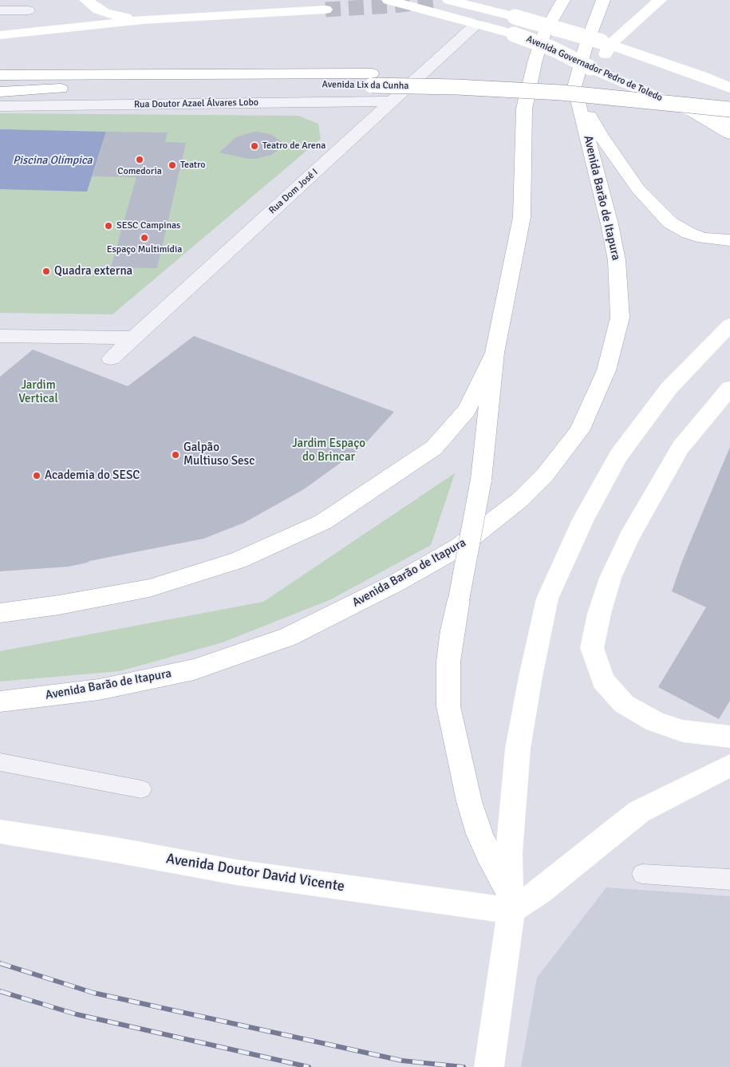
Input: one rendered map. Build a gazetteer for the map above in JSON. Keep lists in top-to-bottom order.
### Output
{
  "streets": {
    "main road": [
      "Avenida Governador Pedro de Toledo",
      "Avenida Lix da Cunha",
      "Avenida Barão de Itapura",
      "Avenida Doutor David Vicente"
    ],
    "street": ["Rua Doutor Azael Álvares Lobo", "Rua Dom José I"]
  },
  "crossings": [
    ["Avenida Governador Pedro de Toledo", "Rua Dom José I"],
    ["Rua Doutor Azael Álvares Lobo", "Rua Dom José I"]
  ],
  "water": ["Piscina Olímpica"],
  "parks": ["Jardim Vertical", "Jardim Espaço do Brincar"],
  "places": [
    "Teatro de Arena",
    "Comedoria",
    "Teatro",
    "SESC Campinas",
    "Espaço Multimídia",
    "Quadra externa",
    "Galpão Multiuso Sesc",
    "Academia do SESC"
  ]
}
